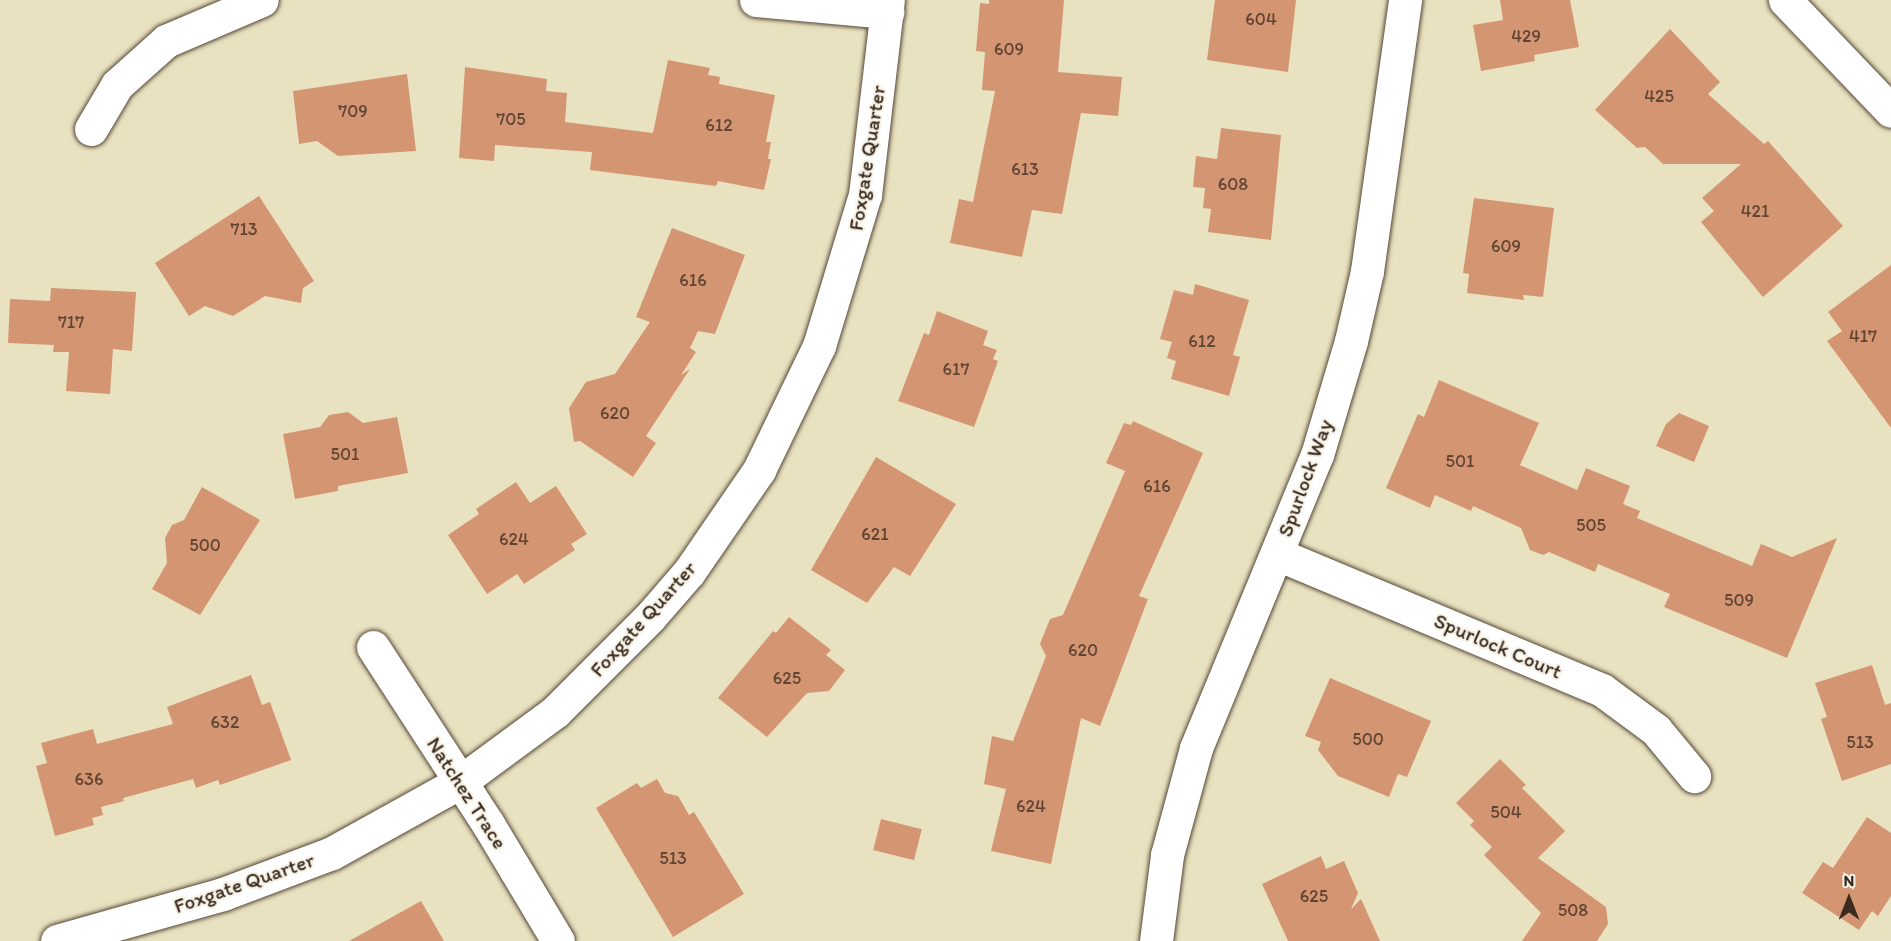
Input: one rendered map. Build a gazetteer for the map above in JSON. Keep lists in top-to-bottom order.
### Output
{
  "streets": {
    "street": [
      "Foxgate Quarter",
      "Spurlock Way",
      "Spurlock Court",
      "Natchez Trace"
    ]
  },
  "crossings": [
    ["Foxgate Quarter", "Natchez Trace"],
    ["Spurlock Way", "Spurlock Court"]
  ],
  "house_numbers": [
    "604",
    "429",
    "609",
    "425",
    "709",
    "705",
    "612",
    "613",
    "608",
    "421",
    "713",
    "609",
    "616",
    "717",
    "417",
    "612",
    "617",
    "620",
    "501",
    "501",
    "616",
    "505",
    "621",
    "624",
    "500",
    "509",
    "620",
    "625",
    "632",
    "500",
    "513",
    "636",
    "624",
    "504",
    "513",
    "625",
    "508"
  ],
  "north": "top"
}
